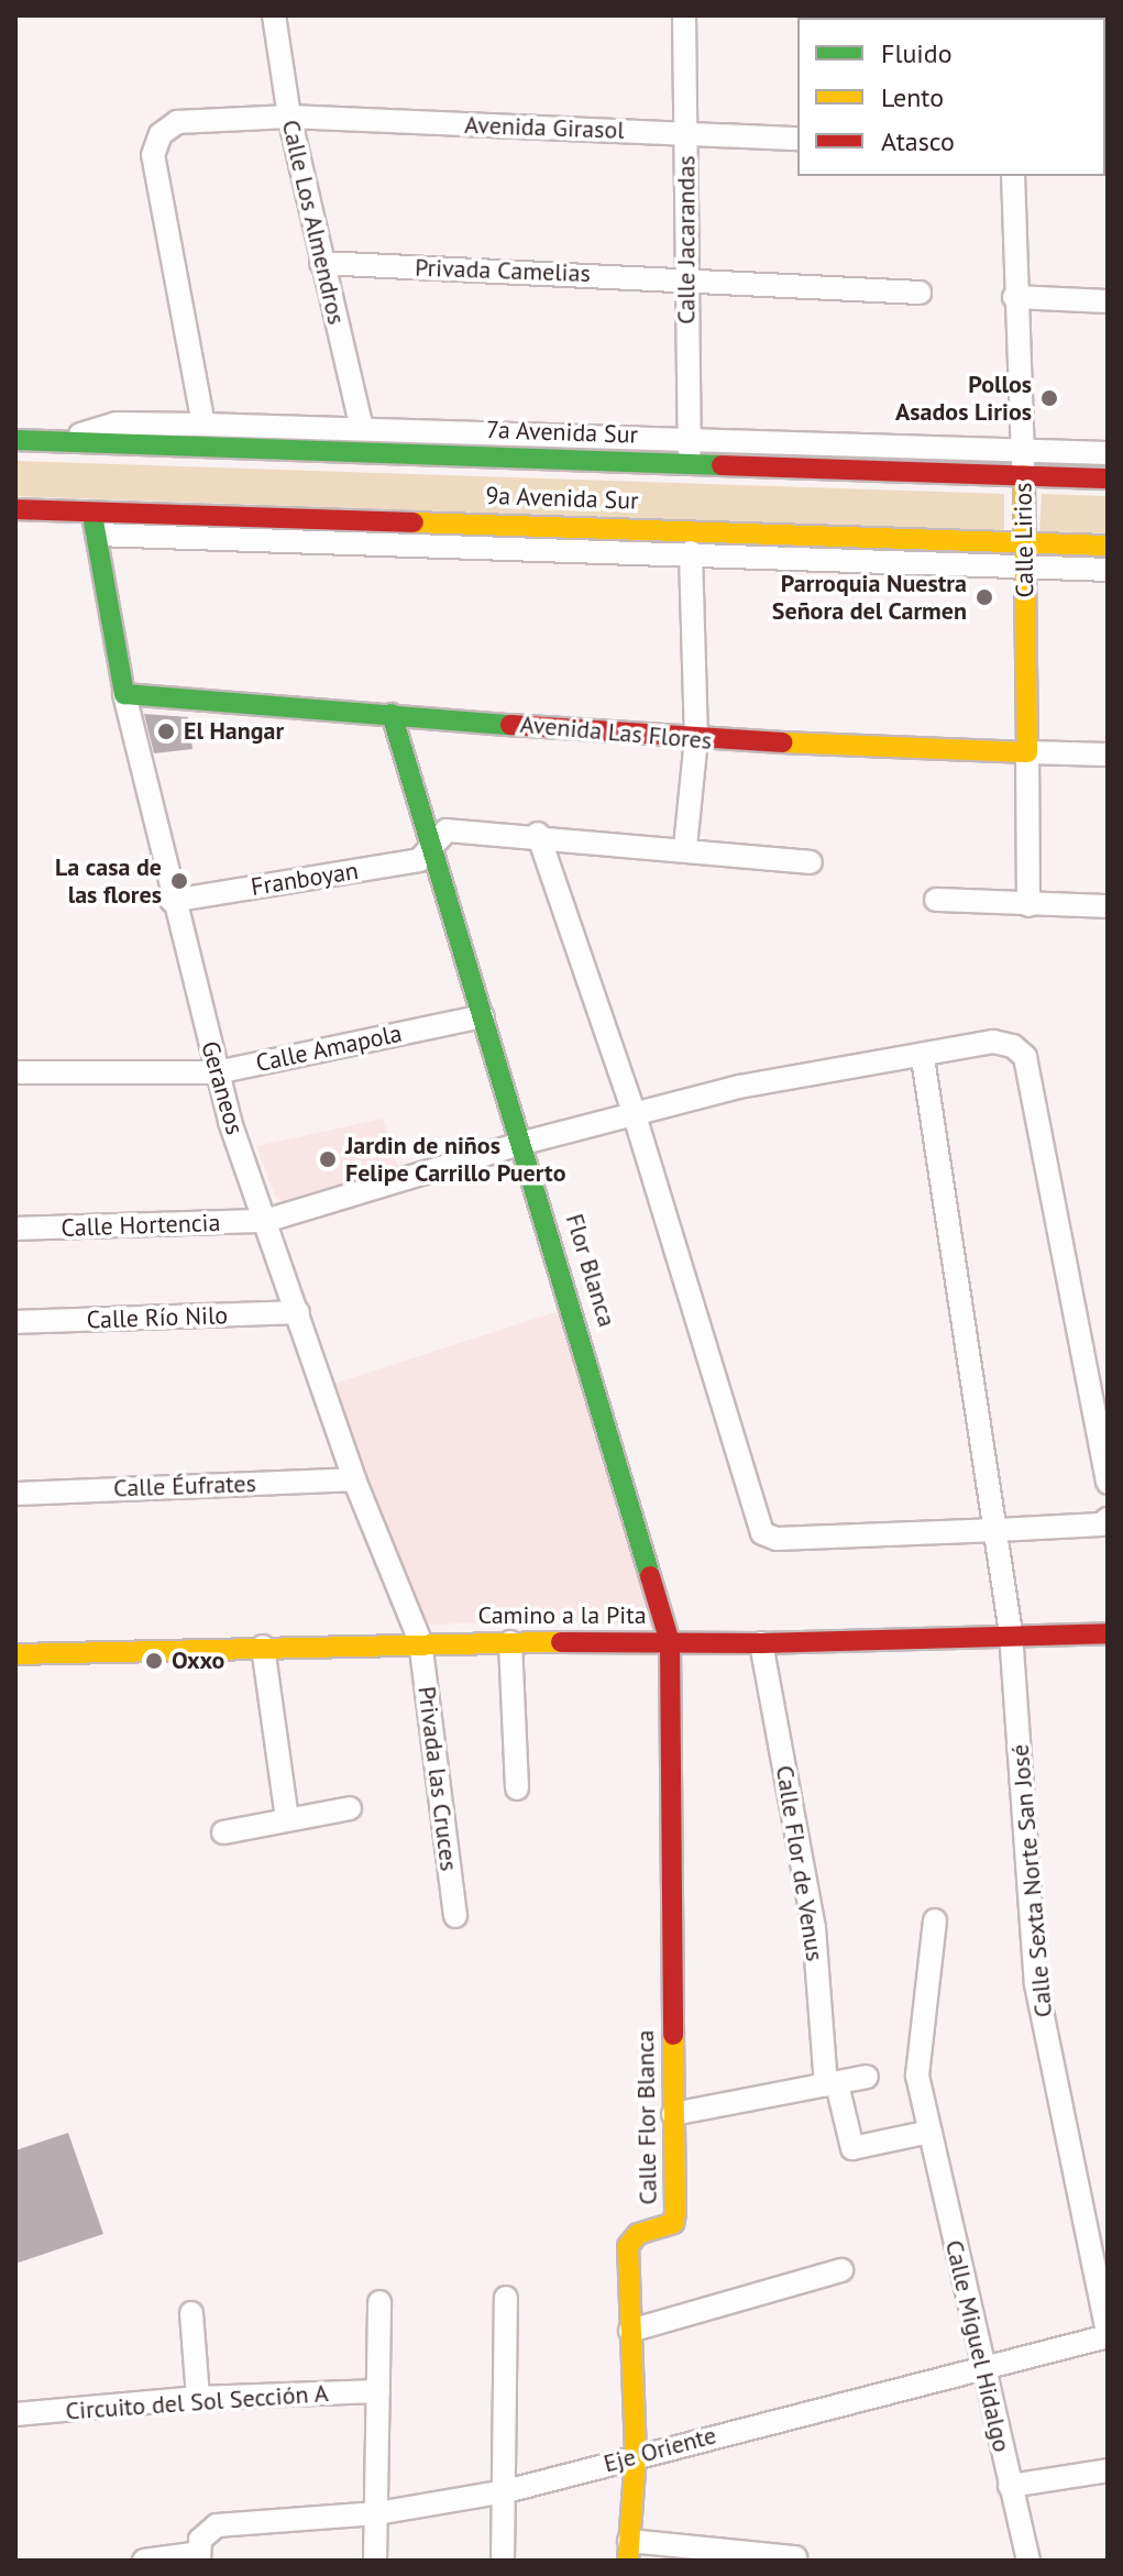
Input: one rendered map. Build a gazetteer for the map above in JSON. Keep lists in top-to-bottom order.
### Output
{
  "streets": {
    "street": [
      "Avenida Girasol",
      "Calle Los Almendros",
      "Calle Jacarandas",
      "Privada Camelias",
      "7a Avenida Sur",
      "9a Avenida Sur",
      "Calle Lirios",
      "Avenida Las Flores",
      "Franboyan",
      "Calle Amapola",
      "Geraneos",
      "Calle Hortencia",
      "Flor Blanca",
      "Calle Río Nilo",
      "Calle Éufrates",
      "Camino a la Pita",
      "Privada las Cruces",
      "Calle Flor de Venus",
      "Calle Sexta Norte San José",
      "Calle Flor Blanca",
      "Calle Miguel Hidalgo",
      "Circuito del Sol Sección A",
      "Eje Oriente"
    ]
  },
  "crossings": [
    ["Avenida Girasol", "Calle Los Almendros"],
    ["Avenida Girasol", "Calle Jacarandas"],
    ["Calle Los Almendros", "Privada Camelias"],
    ["Calle Jacarandas", "Privada Camelias"],
    ["Calle Jacarandas", "7a Avenida Sur"],
    ["7a Avenida Sur", "Calle Lirios"],
    ["9a Avenida Sur", "Calle Lirios"],
    ["9a Avenida Sur", "Geraneos"],
    ["Calle Lirios", "Avenida Las Flores"],
    ["Avenida Las Flores", "Geraneos"],
    ["Avenida Las Flores", "Flor Blanca"],
    ["Franboyan", "Geraneos"],
    ["Franboyan", "Flor Blanca"],
    ["Calle Amapola", "Geraneos"],
    ["Calle Amapola", "Flor Blanca"],
    ["Geraneos", "Calle Hortencia"],
    ["Geraneos", "Calle Río Nilo"],
    ["Geraneos", "Calle Éufrates"],
    ["Geraneos", "Camino a la Pita"],
    ["Geraneos", "Privada las Cruces"],
    ["Calle Hortencia", "Flor Blanca"],
    ["Calle Hortencia", "Calle Sexta Norte San José"],
    ["Flor Blanca", "Camino a la Pita"],
    ["Flor Blanca", "Calle Flor Blanca"],
    ["Camino a la Pita", "Privada las Cruces"],
    ["Camino a la Pita", "Calle Flor de Venus"],
    ["Camino a la Pita", "Calle Sexta Norte San José"],
    ["Camino a la Pita", "Calle Flor Blanca"],
    ["Calle Flor de Venus", "Calle Miguel Hidalgo"],
    ["Calle Sexta Norte San José", "Eje Oriente"],
    ["Calle Flor Blanca", "Eje Oriente"],
    ["Calle Miguel Hidalgo", "Eje Oriente"]
  ],
  "places": [
    "Pollos Asados Lirios",
    "Parroquia Nuestra Señora del Carmen",
    "El Hangar",
    "La casa de las flores",
    "Jardin de niños Felipe Carrillo Puerto",
    "Oxxo"
  ],
  "legend": ["Fluido", "Lento", "Atasco"]
}
